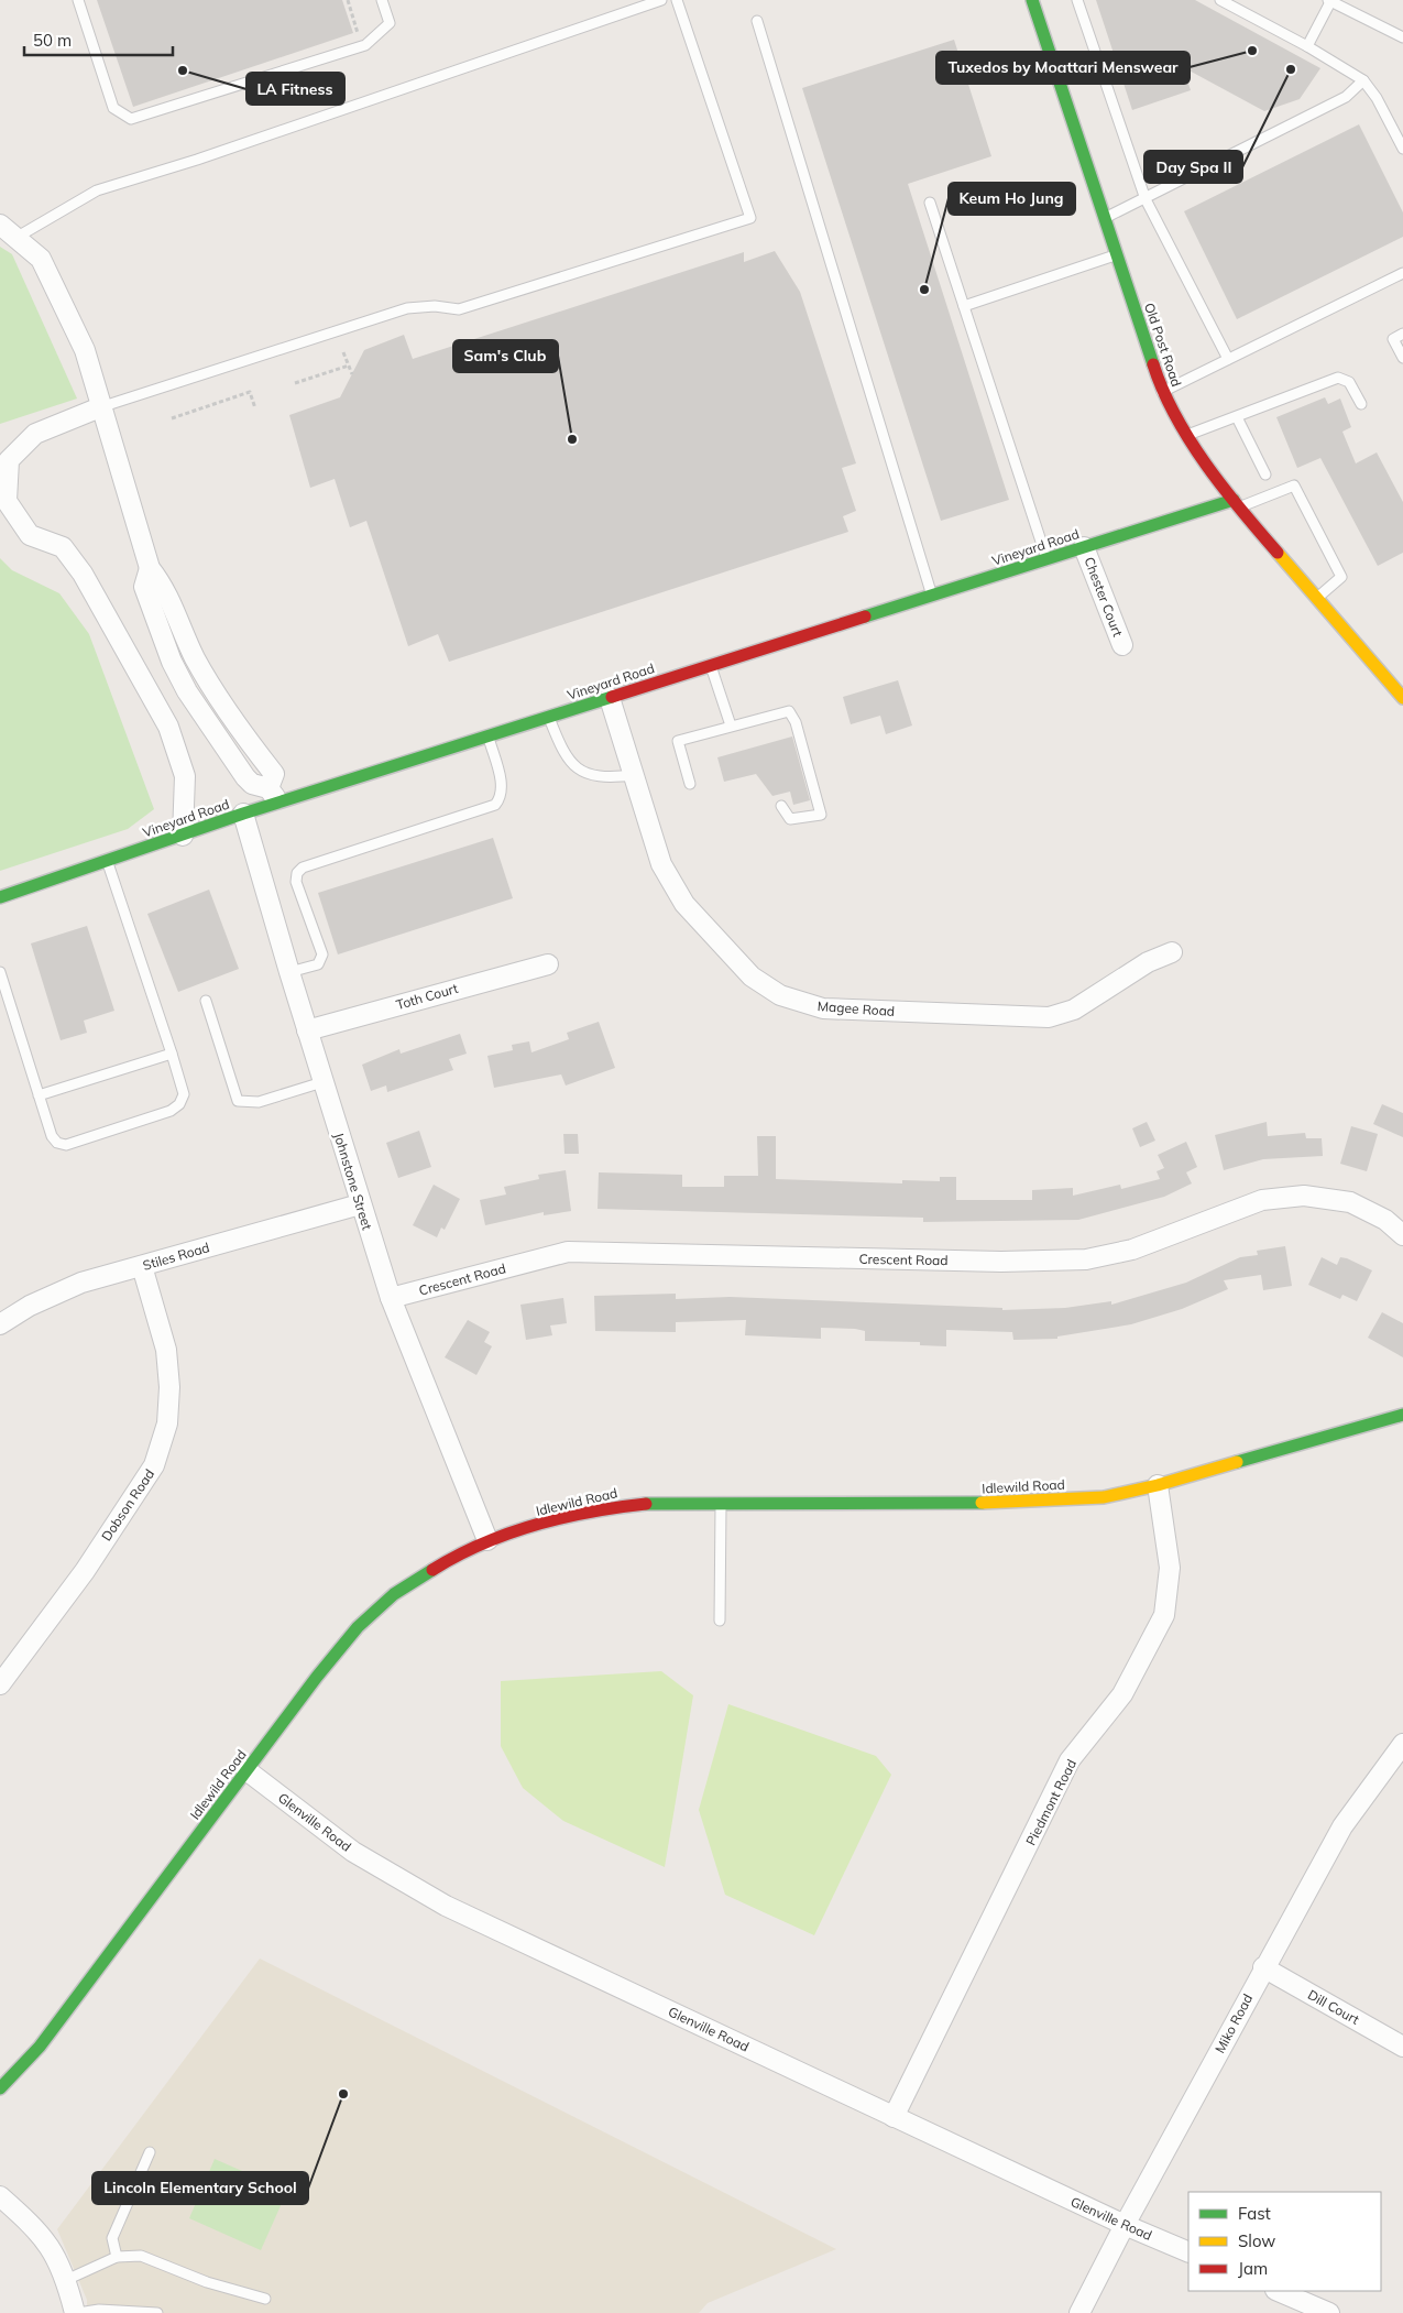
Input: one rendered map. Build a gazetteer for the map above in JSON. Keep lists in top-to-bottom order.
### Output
{
  "streets": {
    "street": [
      "Old Post Road",
      "Vineyard Road",
      "Chester Court",
      "Toth Court",
      "Magee Road",
      "Johnstone Street",
      "Stiles Road",
      "Crescent Road",
      "Idlewild Road",
      "Dobson Road",
      "Piedmont Road",
      "Glenville Road",
      "Dill Court",
      "Miko Road"
    ]
  },
  "crossings": [
    ["Old Post Road", "Vineyard Road"],
    ["Vineyard Road", "Chester Court"],
    ["Vineyard Road", "Magee Road"],
    ["Vineyard Road", "Johnstone Street"],
    ["Toth Court", "Johnstone Street"],
    ["Johnstone Street", "Stiles Road"],
    ["Johnstone Street", "Crescent Road"],
    ["Johnstone Street", "Idlewild Road"],
    ["Stiles Road", "Dobson Road"],
    ["Idlewild Road", "Piedmont Road"],
    ["Idlewild Road", "Glenville Road"],
    ["Piedmont Road", "Glenville Road"],
    ["Glenville Road", "Miko Road"],
    ["Dill Court", "Miko Road"]
  ],
  "places": [
    "Tuxedos by Moattari Menswear",
    "Day Spa II",
    "LA Fitness",
    "Keum Ho Jung",
    "Sam's Club",
    "Lincoln Elementary School"
  ],
  "legend": ["Fast", "Slow", "Jam"],
  "scale_bar": "50 m"
}
